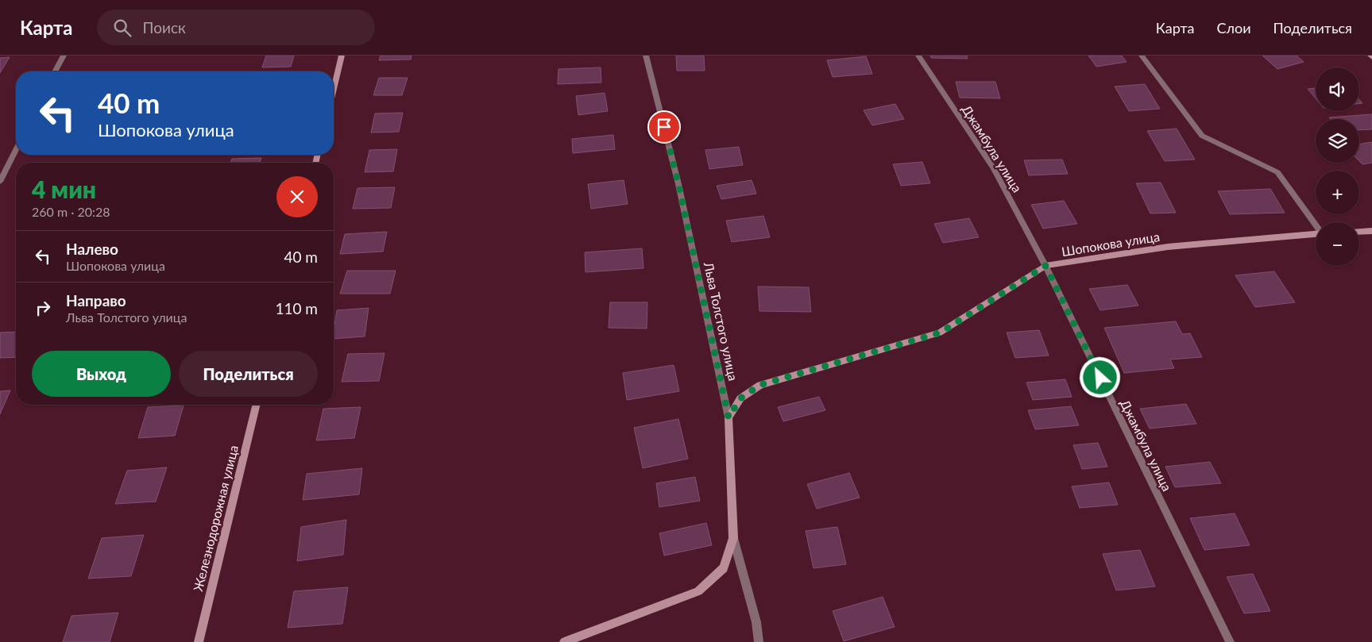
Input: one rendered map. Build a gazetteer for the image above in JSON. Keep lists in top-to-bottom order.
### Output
{
  "streets": {
    "street": [
      "Джамбула улица",
      "Шопокова улица",
      "Льва Толстого улица",
      "Железнодорожная улица"
    ]
  },
  "crossings": [
    ["Джамбула улица", "Шопокова улица"],
    ["Шопокова улица", "Льва Толстого улица"]
  ],
  "page": {
    "header": "Карта",
    "search": "Поиск",
    "nav": ["Карта", "Слои", "Поделиться"],
    "map_buttons": ["+", "−"],
    "turn": ["40 m", "Шопокова улица"],
    "heading": ["4 мин", "260 m · 20:28"],
    "list": [
      {
        "name": "Налево",
        "note": "Шопокова улица",
        "value": "40 m"
      },
      {
        "name": "Направо",
        "note": "Льва Толстого улица",
        "value": "110 m"
      }
    ],
    "buttons": ["Выход", "Поделиться"]
  }
}
